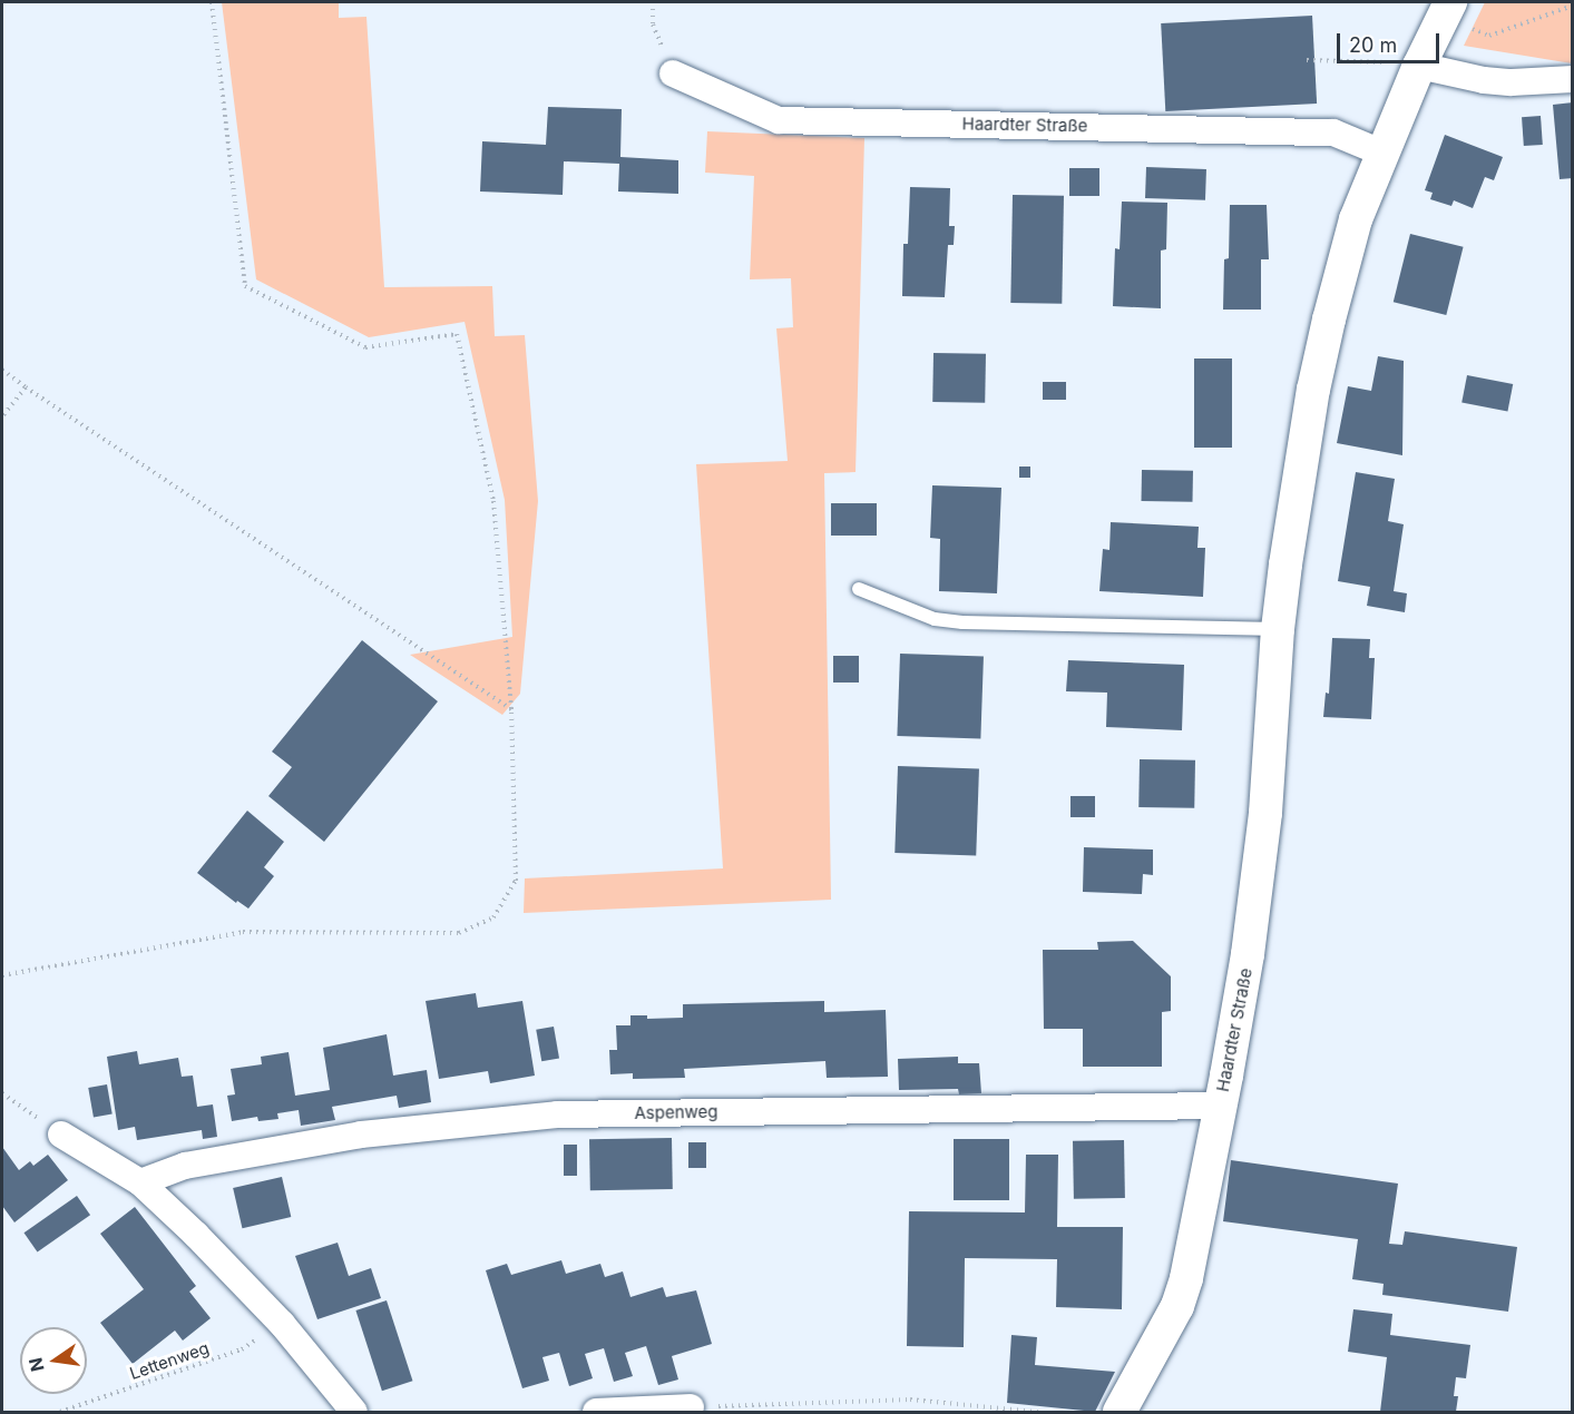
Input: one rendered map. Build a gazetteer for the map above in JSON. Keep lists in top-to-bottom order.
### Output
{
  "streets": {
    "street": ["Haardter Straße", "Aspenweg"],
    "path": ["Lettenweg"]
  },
  "crossings": [
    ["Haardter Straße", "Aspenweg"]
  ],
  "scale_bar": "20 m",
  "north": "left"
}
